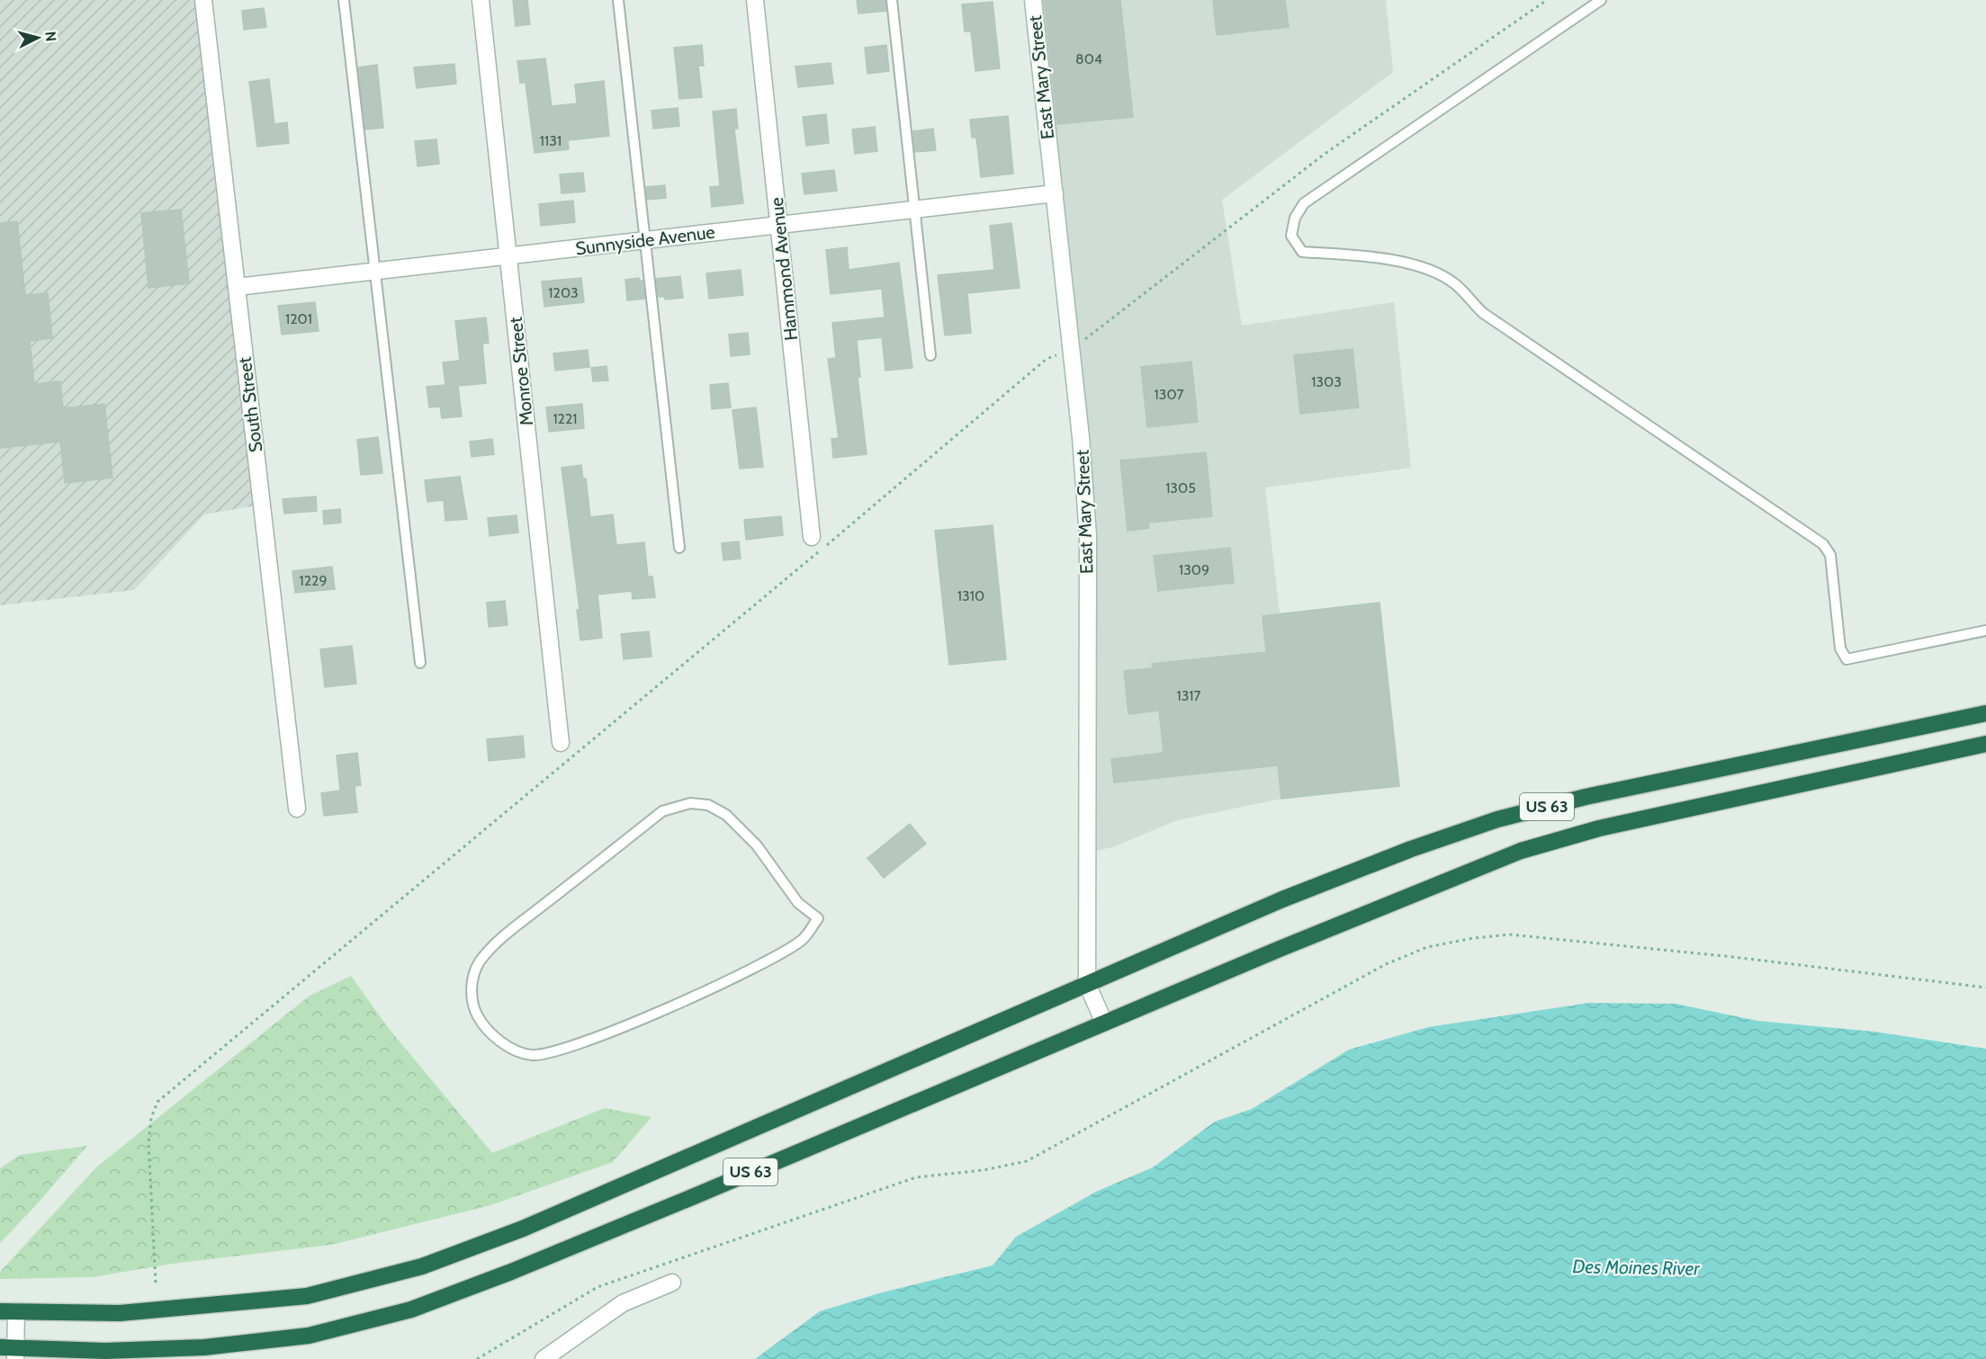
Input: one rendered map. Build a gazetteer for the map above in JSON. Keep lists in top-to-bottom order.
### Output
{
  "streets": {
    "highway": ["US 63"],
    "street": [
      "East Mary Street",
      "Sunnyside Avenue",
      "Hammond Avenue",
      "Monroe Street",
      "South Street"
    ]
  },
  "crossings": [
    ["East Mary Street", "Sunnyside Avenue"],
    ["East Mary Street", "US 63"],
    ["Sunnyside Avenue", "Hammond Avenue"],
    ["Sunnyside Avenue", "Monroe Street"],
    ["Sunnyside Avenue", "South Street"]
  ],
  "water": ["Des Moines River"],
  "house_numbers": [
    "804",
    "1131",
    "1203",
    "1201",
    "1303",
    "1307",
    "1221",
    "1305",
    "1309",
    "1229",
    "1310",
    "1317"
  ],
  "north": "right"
}
